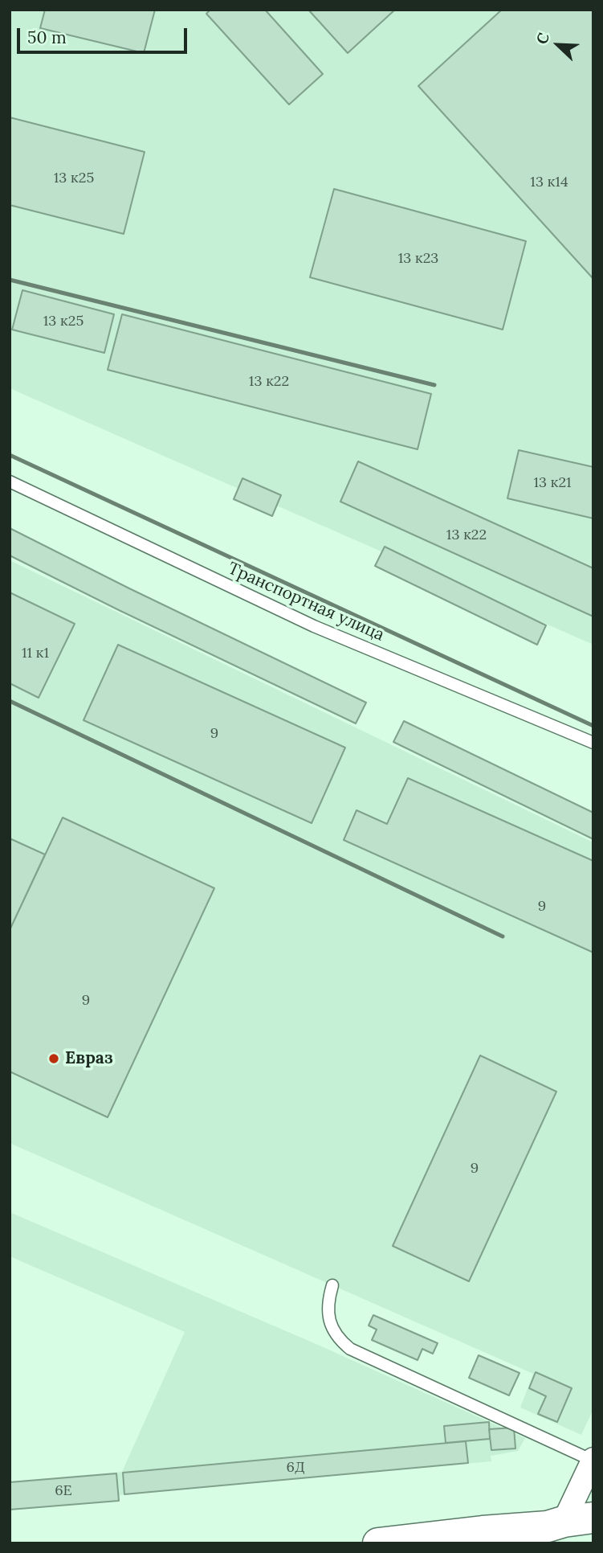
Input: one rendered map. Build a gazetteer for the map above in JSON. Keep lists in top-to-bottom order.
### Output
{
  "streets": {
    "lane": ["Транспортная улица"]
  },
  "places": ["Евраз"],
  "house_numbers": [
    "13 к25",
    "13 к14",
    "13 к23",
    "13 к25",
    "13 к22",
    "13 к21",
    "13 к22",
    "11 к1",
    "9",
    "9",
    "9",
    "9",
    "6Д",
    "6Е"
  ],
  "scale_bar": "50 m",
  "north": "top left"
}
